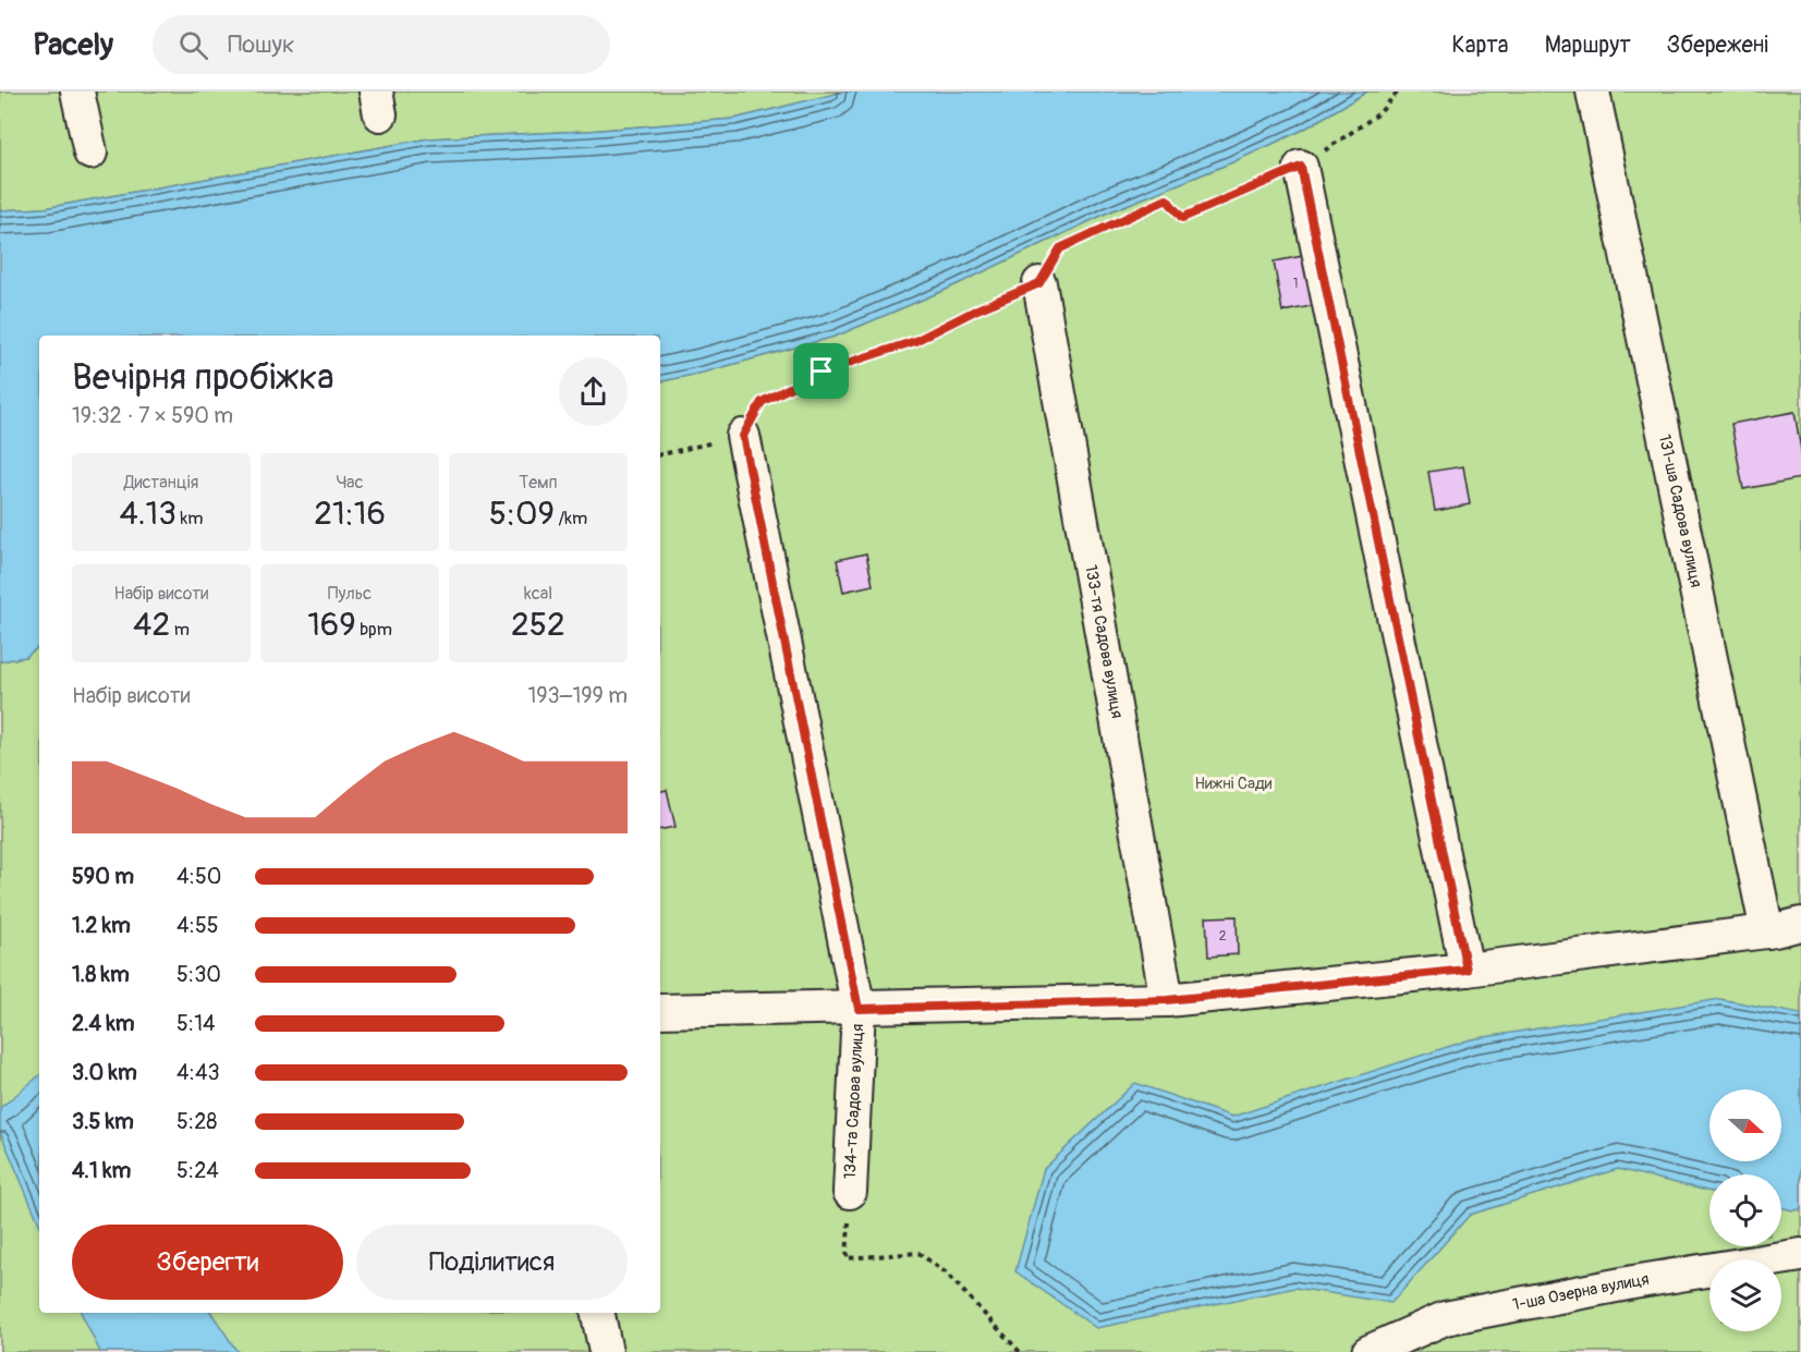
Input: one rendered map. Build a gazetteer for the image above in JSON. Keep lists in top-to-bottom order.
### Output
{
  "streets": {
    "street": [
      "131-ша Садова вулиця",
      "133-тя Садова вулиця",
      "134-та Садова вулиця",
      "1-ша Озерна вулиця"
    ]
  },
  "parks": ["Нижні Сади"],
  "house_numbers": ["1", "2"],
  "north": "right",
  "page": {
    "header": "Pacely",
    "search": "Пошук",
    "nav": ["Карта", "Маршрут", "Збережені"],
    "heading": ["Вечірня пробіжка", "19:32 · 7 × 590 m"],
    "stats": [
      ["Дистанція", "4.13 km"],
      ["Час", "21:16"],
      ["Темп", "5:09 /km"],
      ["Набір висоти", "42 m"],
      ["Пульс", "169 bpm"],
      ["kcal", "252"]
    ],
    "chart": ["Набір висоти", "193–199 m"],
    "list": [
      {
        "name": "590 m",
        "note": "4:50"
      },
      {
        "name": "1.2 km",
        "note": "4:55"
      },
      {
        "name": "1.8 km",
        "note": "5:30"
      },
      {
        "name": "2.4 km",
        "note": "5:14"
      },
      {
        "name": "3.0 km",
        "note": "4:43"
      },
      {
        "name": "3.5 km",
        "note": "5:28"
      },
      {
        "name": "4.1 km",
        "note": "5:24"
      }
    ],
    "buttons": ["Зберегти", "Поділитися"]
  }
}
